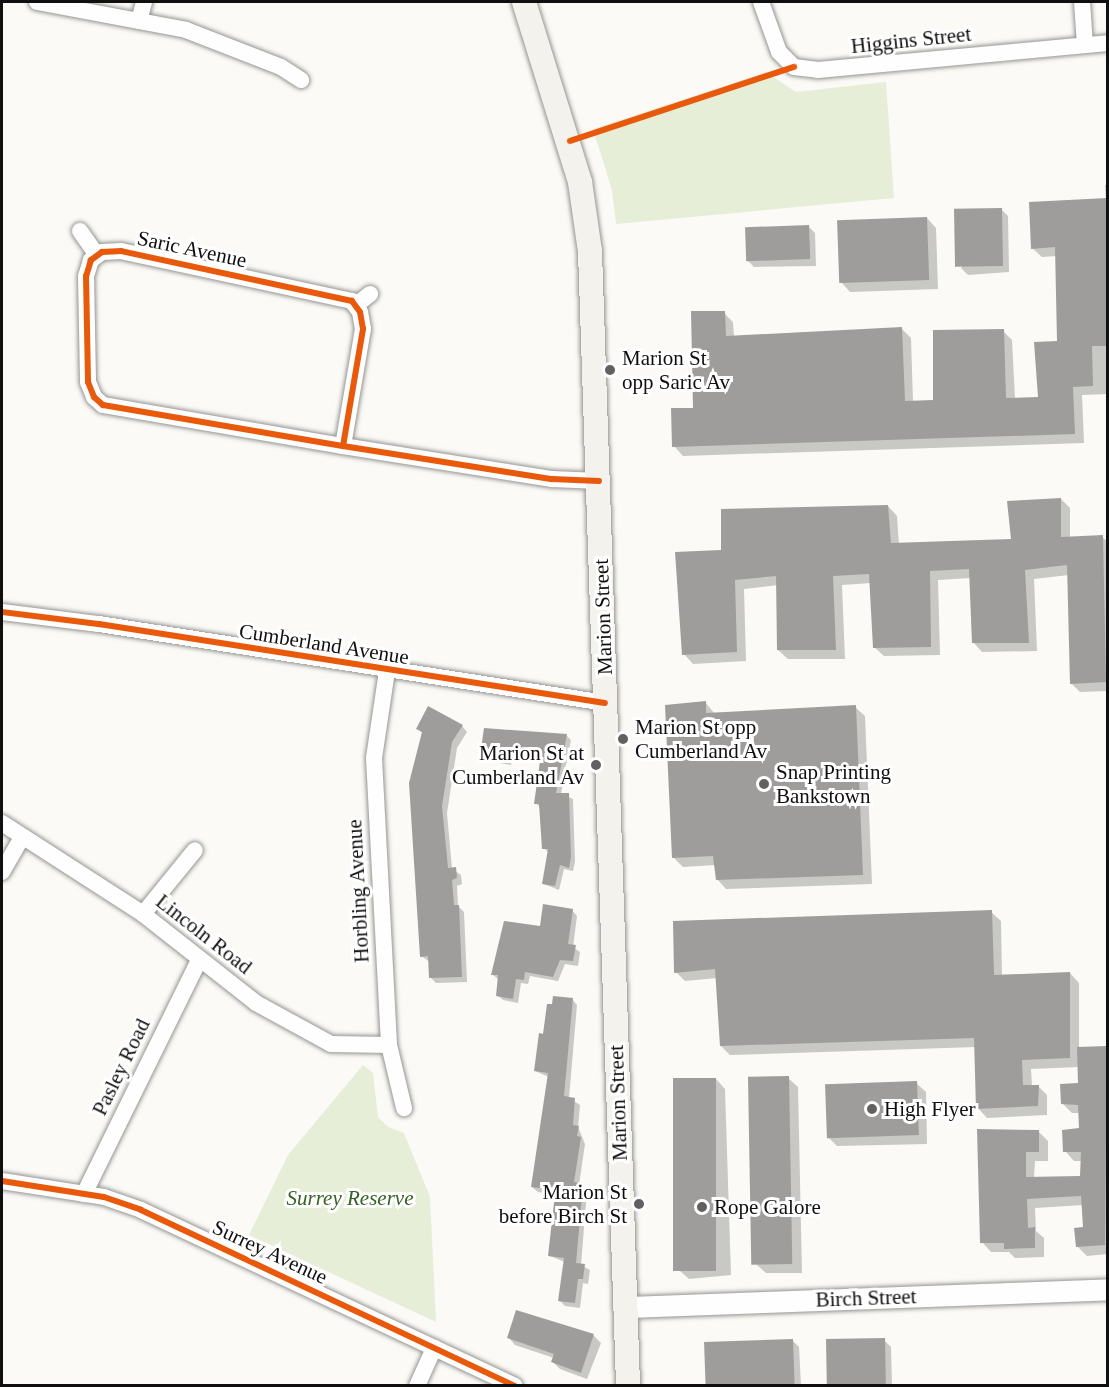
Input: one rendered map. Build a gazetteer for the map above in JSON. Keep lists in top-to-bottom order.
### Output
{
  "streets": {
    "main road": ["Marion Street"],
    "street": [
      "Higgins Street",
      "Saric Avenue",
      "Cumberland Avenue",
      "Horbling Avenue",
      "Lincoln Road",
      "Pasley Road",
      "Surrey Avenue",
      "Birch Street"
    ]
  },
  "crossings": [
    ["Marion Street", "Cumberland Avenue"],
    ["Marion Street", "Birch Street"],
    ["Cumberland Avenue", "Horbling Avenue"],
    ["Horbling Avenue", "Lincoln Road"],
    ["Lincoln Road", "Pasley Road"],
    ["Pasley Road", "Surrey Avenue"]
  ],
  "parks": ["Surrey Reserve"],
  "places": [
    "Marion St opp Saric Av",
    "Marion St opp Cumberland Av",
    "Marion St at Cumberland Av",
    "Snap Printing Bankstown",
    "High Flyer",
    "Marion St before Birch St",
    "Rope Galore"
  ]
}
